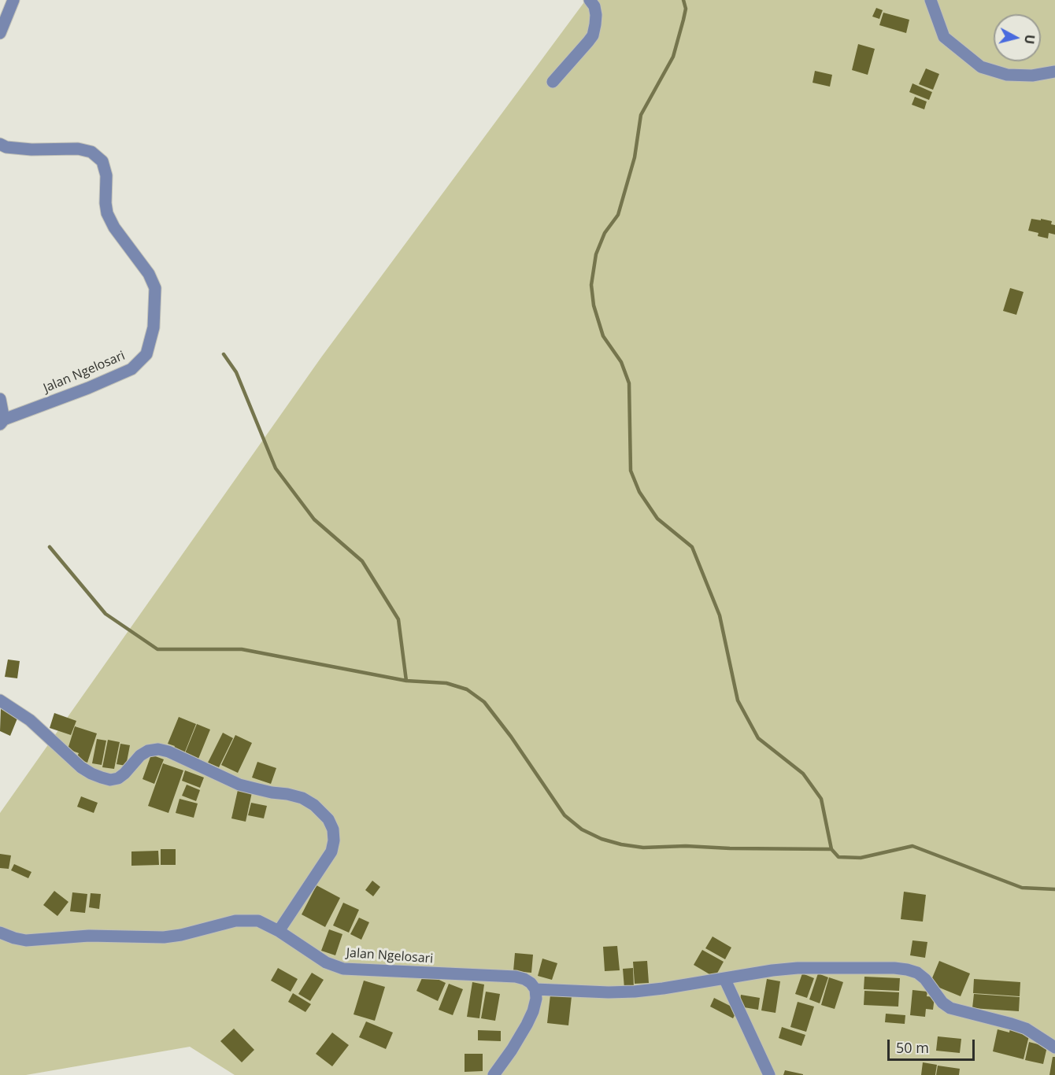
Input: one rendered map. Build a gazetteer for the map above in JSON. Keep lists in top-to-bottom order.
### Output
{
  "streets": {
    "street": ["Jalan Ngelosari"]
  },
  "scale_bar": "50 m",
  "north": "right"
}
